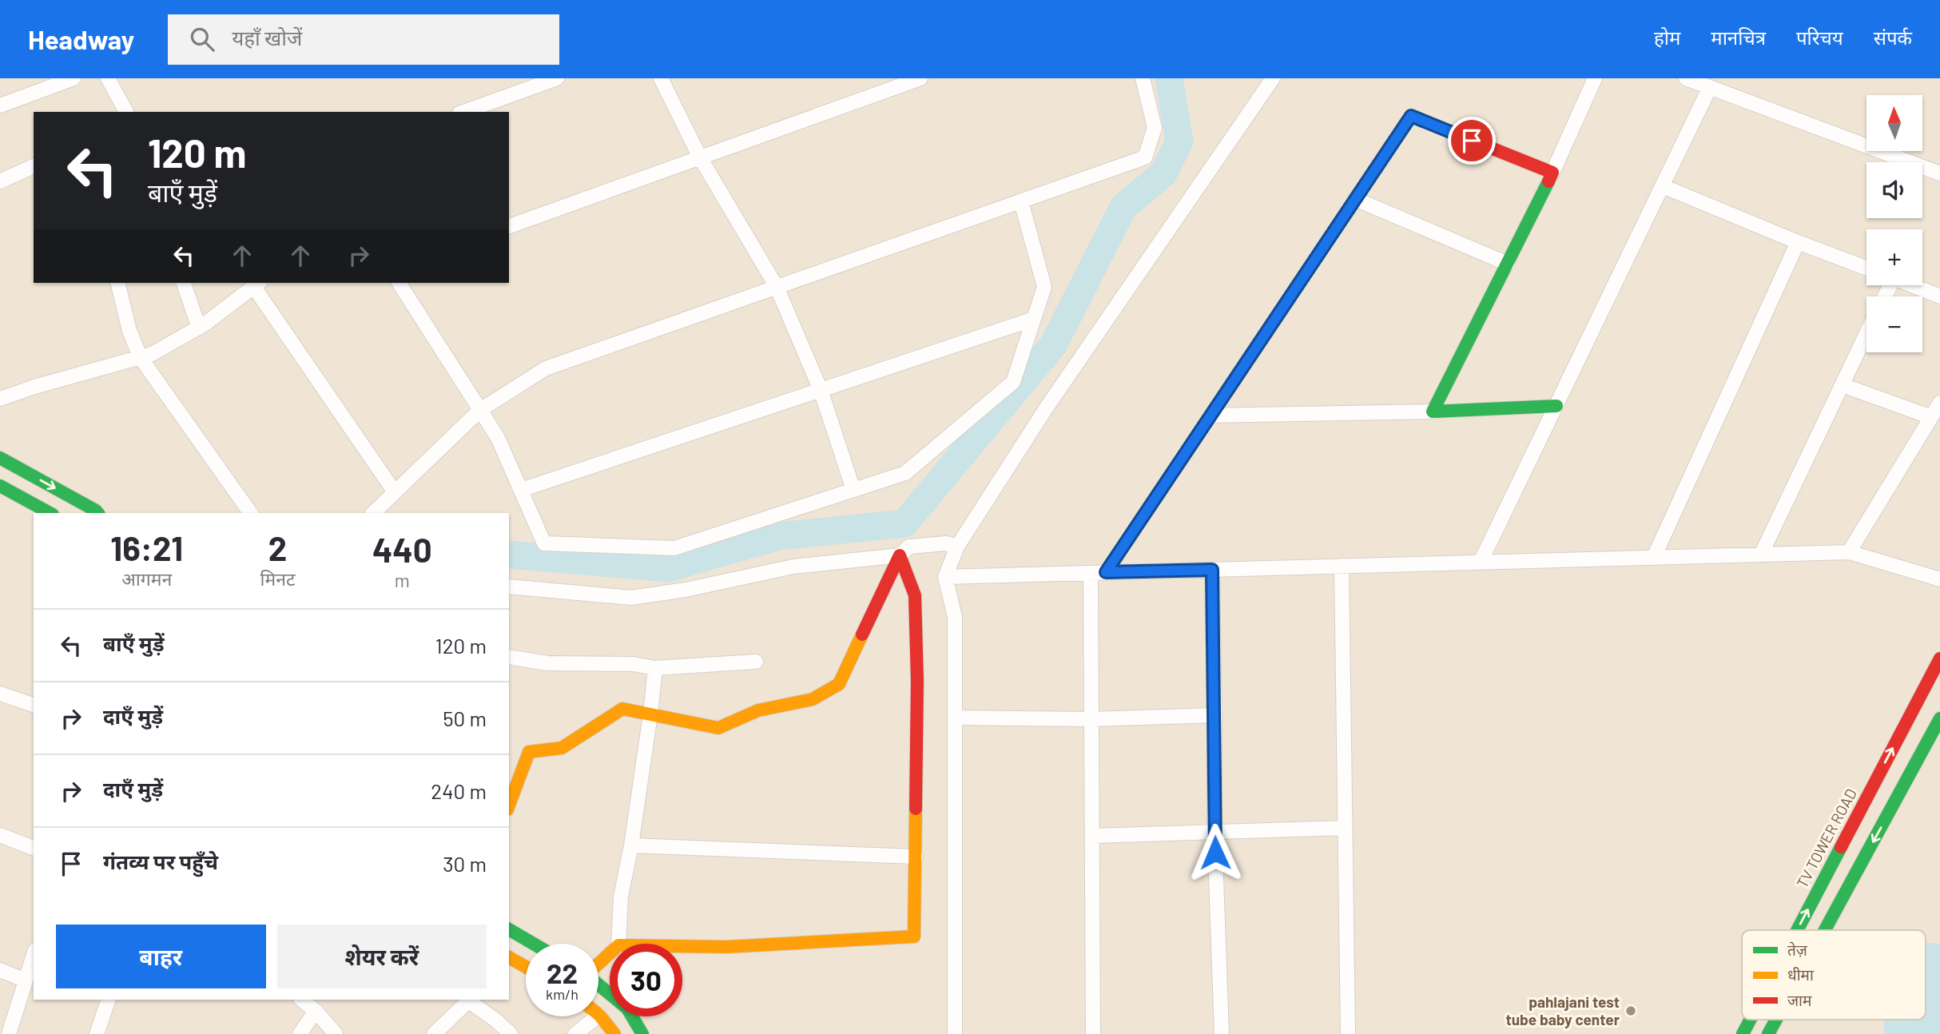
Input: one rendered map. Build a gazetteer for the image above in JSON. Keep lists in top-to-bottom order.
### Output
{
  "streets": {
    "street": ["TV TOWER ROAD"]
  },
  "places": ["pahlajani test tube baby center"],
  "legend": ["तेज़", "धीमा", "जाम"],
  "north": "top",
  "page": {
    "header": "Headway",
    "search": "यहाँ खोजें",
    "nav": [
      "होम",
      "मानचित्र",
      "परिचय",
      "संपर्क"
    ],
    "map_buttons": ["+", "−"],
    "turn": ["120 m", "बाएँ मुड़ें"],
    "eta": [
      "16:21",
      "आगमन",
      "2",
      "मिनट",
      "440",
      "m"
    ],
    "list": [
      {
        "name": "बाएँ मुड़ें",
        "value": "120 m"
      },
      {
        "name": "दाएँ मुड़ें",
        "value": "50 m"
      },
      {
        "name": "दाएँ मुड़ें",
        "value": "240 m"
      },
      {
        "name": "गंतव्य पर पहुँचे",
        "value": "30 m"
      }
    ],
    "buttons": ["बाहर", "शेयर करें"],
    "speed": "22 km/h",
    "limit": "30"
  }
}
